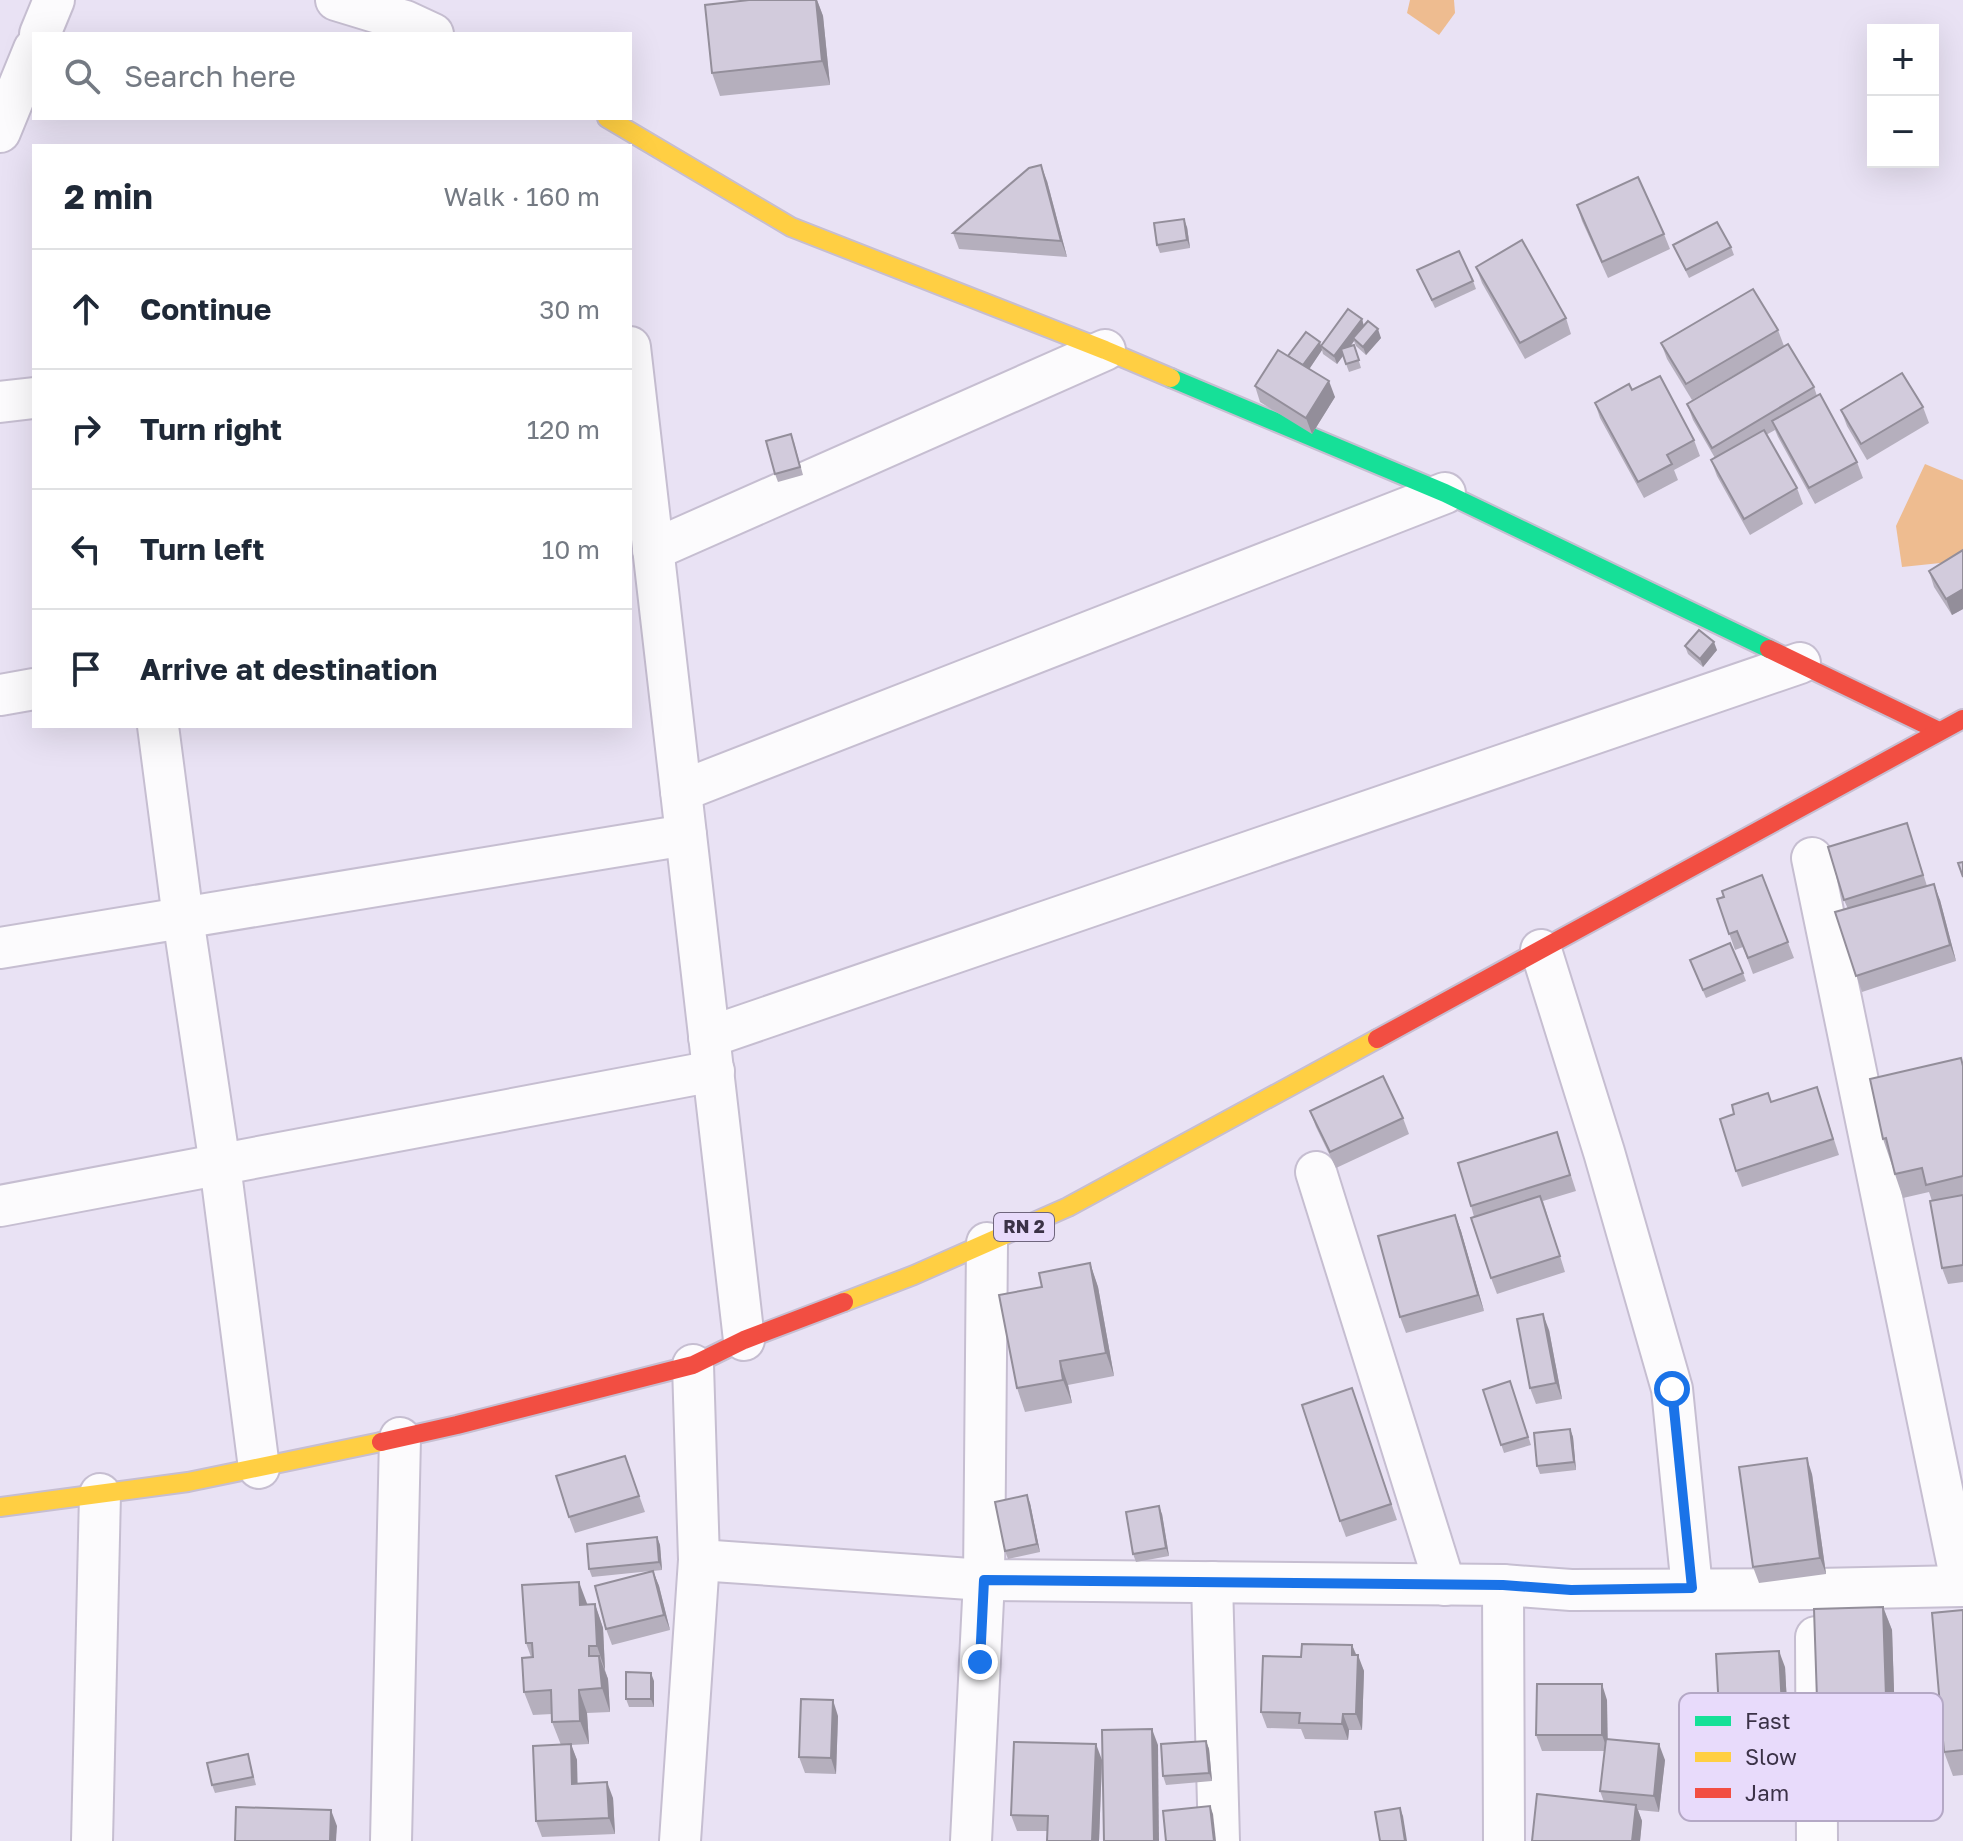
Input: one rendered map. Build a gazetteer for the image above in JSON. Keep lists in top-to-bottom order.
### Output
{
  "streets": {
    "main road": ["RN 2"]
  },
  "legend": ["Fast", "Slow", "Jam"],
  "page": {
    "map_buttons": ["+", "−"],
    "search": "Search here",
    "heading": ["2 min", "Walk · 160 m"],
    "list": [
      ["Continue", "30 m"],
      ["Turn right", "120 m"],
      ["Turn left", "10 m"],
      "Arrive at destination"
    ]
  }
}
